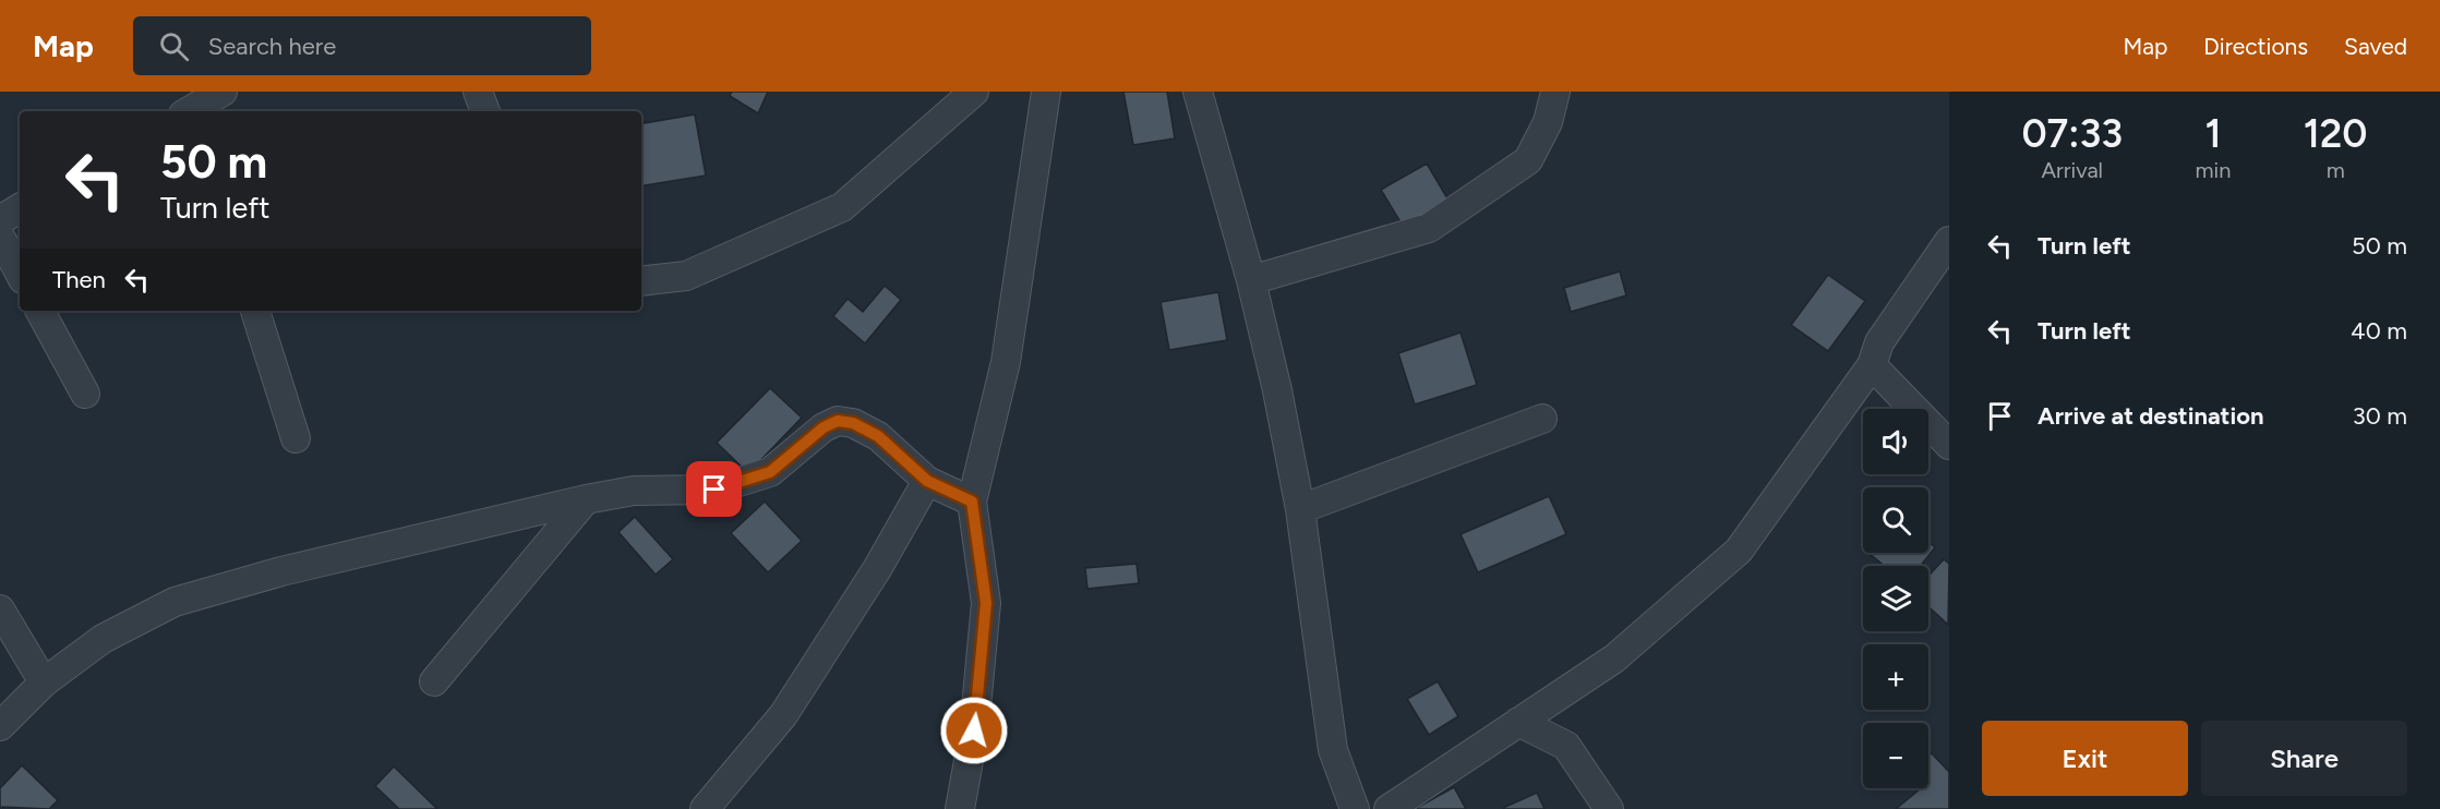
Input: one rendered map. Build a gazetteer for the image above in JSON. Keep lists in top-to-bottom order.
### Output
{
  "page": {
    "header": "Map",
    "search": "Search here",
    "nav": ["Map", "Directions", "Saved"],
    "eta": [
      "07:33",
      "Arrival",
      "1",
      "min",
      "120",
      "m"
    ],
    "turn": ["50 m", "Turn left"],
    "list": [
      {
        "name": "Turn left",
        "value": "50 m"
      },
      {
        "name": "Turn left",
        "value": "40 m"
      },
      {
        "name": "Arrive at destination",
        "value": "30 m"
      }
    ],
    "then": "Then",
    "map_buttons": ["+", "−"],
    "buttons": ["Exit", "Share"]
  }
}
